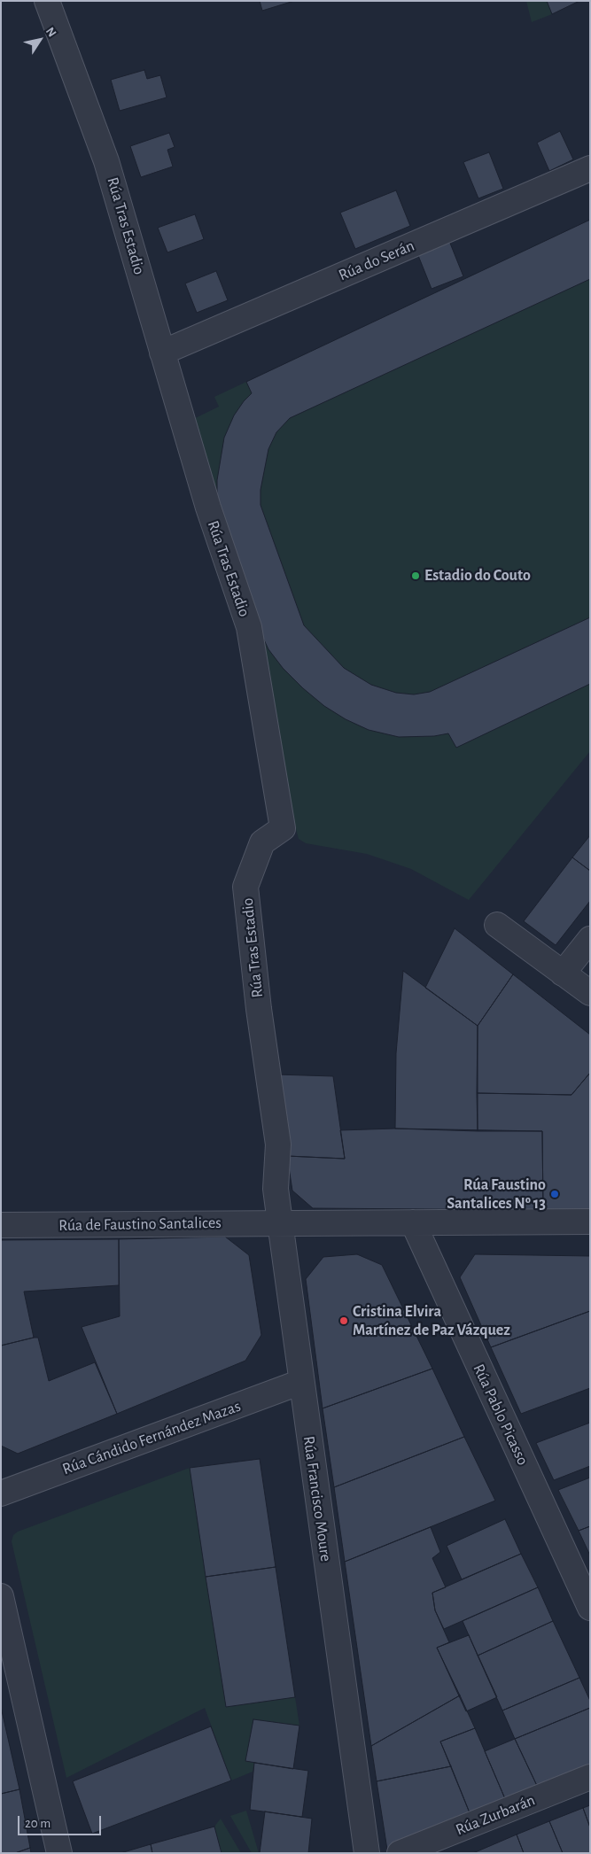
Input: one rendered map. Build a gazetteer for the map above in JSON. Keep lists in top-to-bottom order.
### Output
{
  "streets": {
    "street": [
      "Rúa Tras Estadio",
      "Rúa do Serán",
      "Rúa de Faustino Santalices",
      "Rúa Pablo Picasso",
      "Rúa Cándido Fernández Mazas",
      "Rúa Francisco Moure",
      "Rúa Zurbarán"
    ]
  },
  "crossings": [
    ["Rúa Tras Estadio", "Rúa do Serán"],
    ["Rúa Tras Estadio", "Rúa Francisco Moure"],
    ["Rúa de Faustino Santalices", "Rúa Pablo Picasso"],
    ["Rúa de Faustino Santalices", "Rúa Francisco Moure"],
    ["Rúa Cándido Fernández Mazas", "Rúa Francisco Moure"]
  ],
  "places": ["Estadio do Couto", "Rúa Faustino Santalices Nº 13", "Cristina Elvira Martínez de Paz Vázquez"],
  "scale_bar": "20 m",
  "north": "top right"
}
